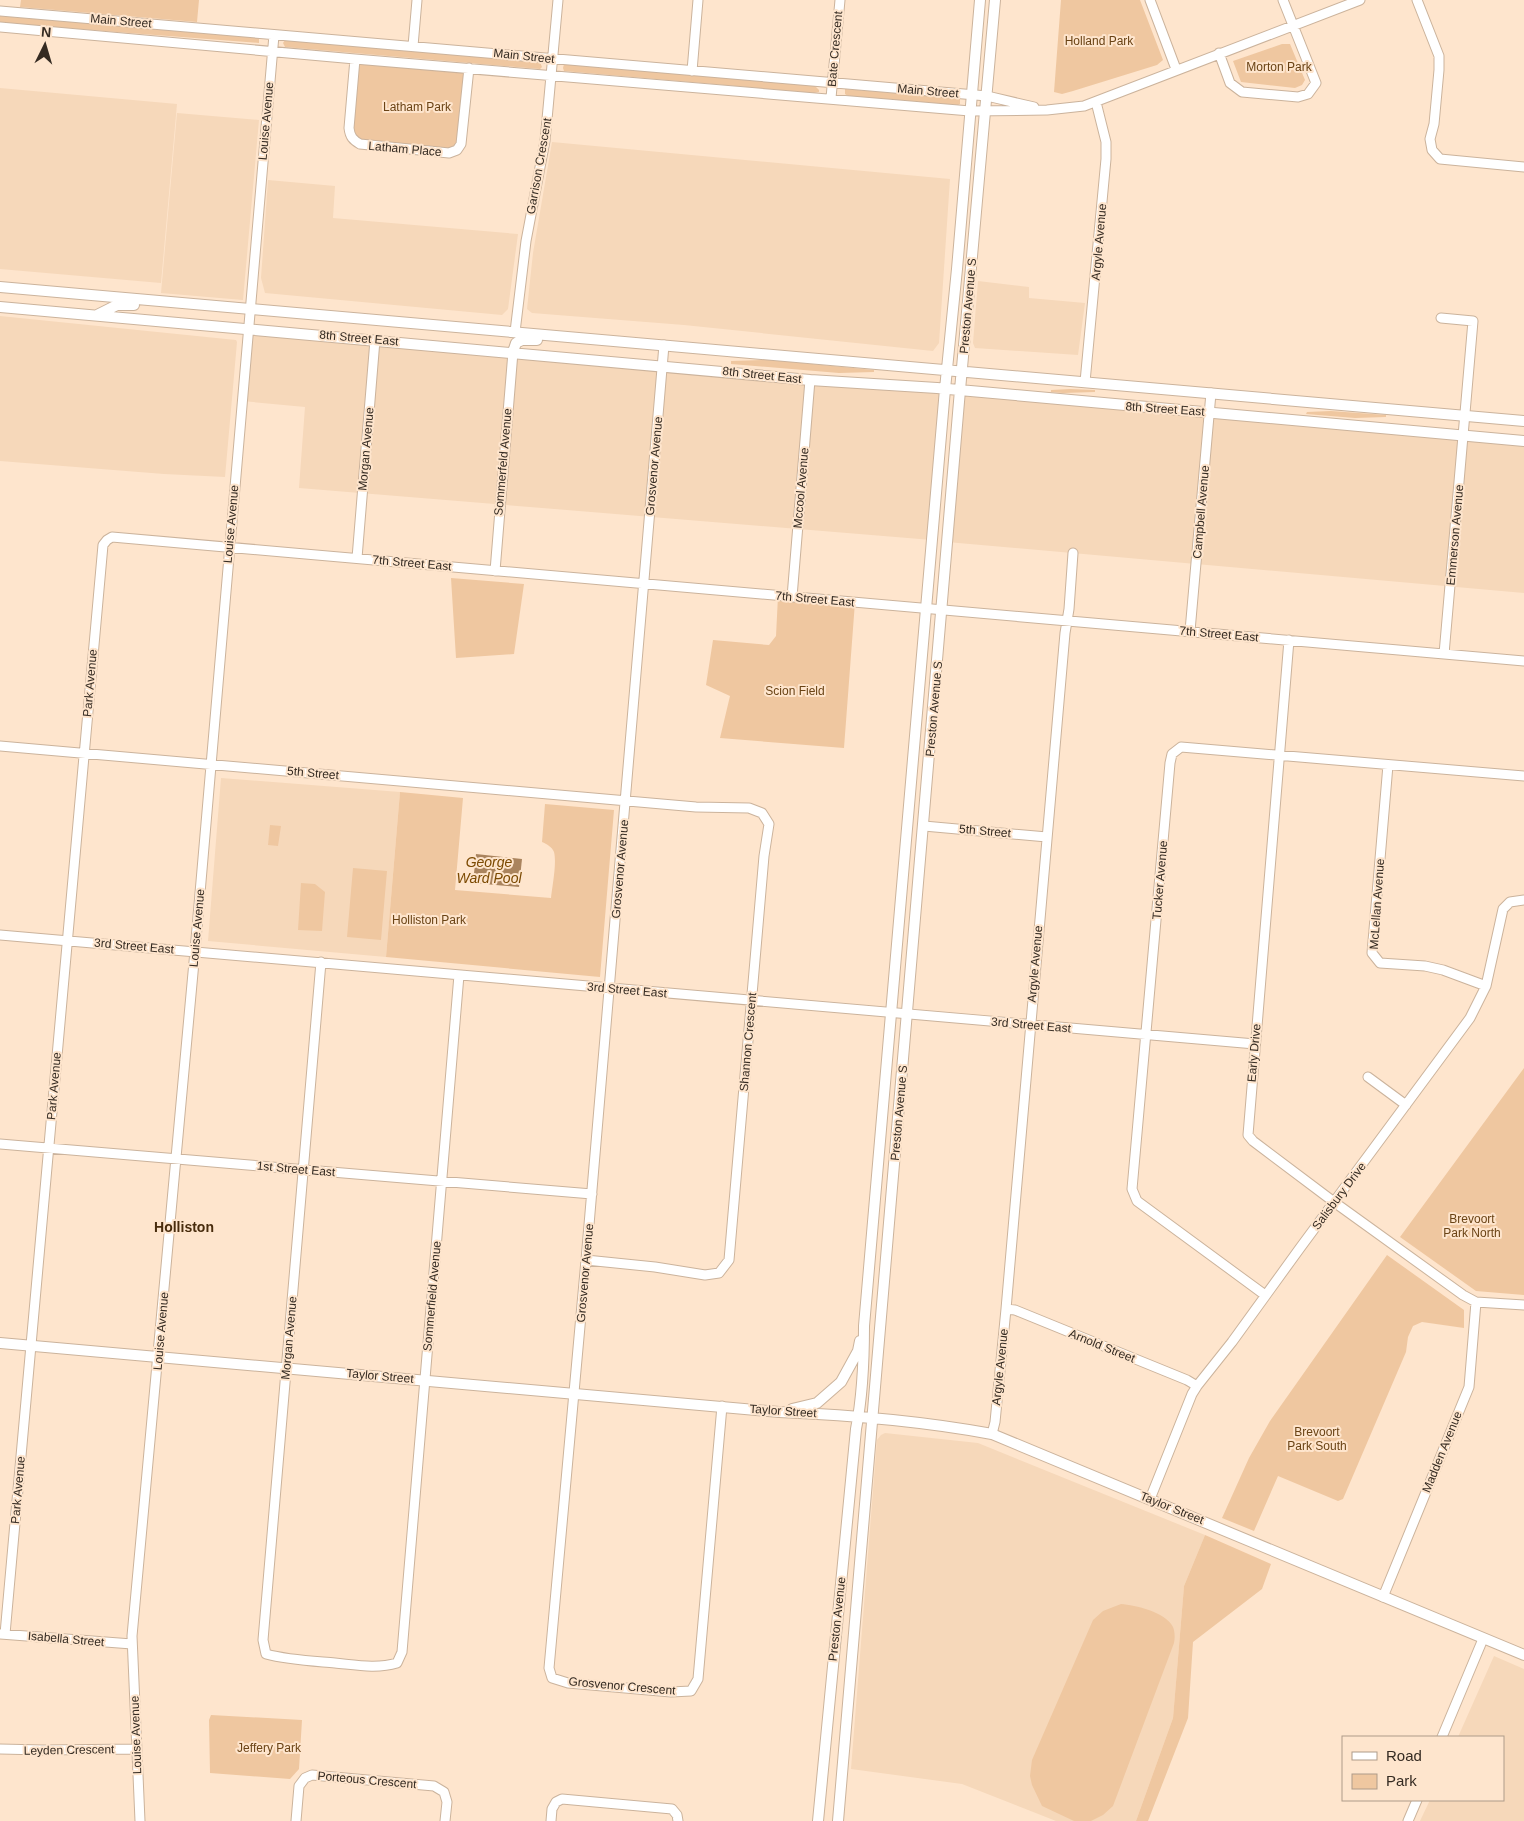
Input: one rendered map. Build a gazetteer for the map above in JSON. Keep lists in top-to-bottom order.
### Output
{
  "streets": {
    "main road": [
      "Preston Avenue S",
      "8th Street East",
      "Taylor Street",
      "Preston Avenue"
    ],
    "street": [
      "Main Street",
      "Bate Crescent",
      "Louise Avenue",
      "Latham Place",
      "Garrison Crescent",
      "Argyle Avenue",
      "Morgan Avenue",
      "Sommerfeld Avenue",
      "Grosvenor Avenue",
      "Mccool Avenue",
      "Campbell Avenue",
      "Emmerson Avenue",
      "7th Street East",
      "Park Avenue",
      "5th Street",
      "Tucker Avenue",
      "McLellan Avenue",
      "3rd Street East",
      "Shannon Crescent",
      "Early Drive",
      "1st Street East",
      "Salisbury Drive",
      "Sommerfield Avenue",
      "Arnold Street",
      "Madden Avenue",
      "Isabella Street",
      "Grosvenor Crescent",
      "Leyden Crescent",
      "Porteous Crescent"
    ]
  },
  "crossings": [
    ["Main Street", "Bate Crescent"],
    ["Main Street", "Louise Avenue"],
    ["Main Street", "Latham Place"],
    ["Main Street", "Garrison Crescent"],
    ["Main Street", "Argyle Avenue"],
    ["Main Street", "Preston Avenue S"],
    ["Louise Avenue", "8th Street East"],
    ["Louise Avenue", "7th Street East"],
    ["Louise Avenue", "5th Street"],
    ["Louise Avenue", "3rd Street East"],
    ["Louise Avenue", "1st Street East"],
    ["Louise Avenue", "Taylor Street"],
    ["Louise Avenue", "Isabella Street"],
    ["Louise Avenue", "Leyden Crescent"],
    ["Garrison Crescent", "8th Street East"],
    ["Argyle Avenue", "8th Street East"],
    ["Argyle Avenue", "7th Street East"],
    ["Argyle Avenue", "5th Street"],
    ["Argyle Avenue", "3rd Street East"],
    ["Argyle Avenue", "Arnold Street"],
    ["Argyle Avenue", "Taylor Street"],
    ["Preston Avenue S", "8th Street East"],
    ["Preston Avenue S", "7th Street East"],
    ["Preston Avenue S", "5th Street"],
    ["Preston Avenue S", "3rd Street East"],
    ["Preston Avenue S", "Taylor Street"],
    ["Preston Avenue S", "Preston Avenue"],
    ["8th Street East", "Morgan Avenue"],
    ["8th Street East", "Sommerfeld Avenue"],
    ["8th Street East", "Grosvenor Avenue"],
    ["8th Street East", "Mccool Avenue"],
    ["8th Street East", "Campbell Avenue"],
    ["8th Street East", "Emmerson Avenue"],
    ["Morgan Avenue", "7th Street East"],
    ["Morgan Avenue", "3rd Street East"],
    ["Morgan Avenue", "1st Street East"],
    ["Morgan Avenue", "Sommerfield Avenue"],
    ["Morgan Avenue", "Taylor Street"],
    ["Sommerfeld Avenue", "7th Street East"],
    ["Grosvenor Avenue", "7th Street East"],
    ["Grosvenor Avenue", "5th Street"],
    ["Grosvenor Avenue", "3rd Street East"],
    ["Grosvenor Avenue", "Shannon Crescent"],
    ["Grosvenor Avenue", "1st Street East"],
    ["Grosvenor Avenue", "Taylor Street"],
    ["Grosvenor Avenue", "Grosvenor Crescent"],
    ["Mccool Avenue", "7th Street East"],
    ["Campbell Avenue", "7th Street East"],
    ["Emmerson Avenue", "7th Street East"],
    ["7th Street East", "Park Avenue"],
    ["7th Street East", "Early Drive"],
    ["Park Avenue", "5th Street"],
    ["Park Avenue", "3rd Street East"],
    ["Park Avenue", "1st Street East"],
    ["Park Avenue", "Taylor Street"],
    ["Park Avenue", "Isabella Street"],
    ["5th Street", "Shannon Crescent"],
    ["Tucker Avenue", "McLellan Avenue"],
    ["Tucker Avenue", "3rd Street East"],
    ["Tucker Avenue", "Early Drive"],
    ["Tucker Avenue", "Salisbury Drive"],
    ["McLellan Avenue", "Salisbury Drive"],
    ["3rd Street East", "Shannon Crescent"],
    ["3rd Street East", "Early Drive"],
    ["3rd Street East", "Sommerfield Avenue"],
    ["Early Drive", "Salisbury Drive"],
    ["Early Drive", "Madden Avenue"],
    ["1st Street East", "Sommerfield Avenue"],
    ["Salisbury Drive", "Arnold Street"],
    ["Salisbury Drive", "Taylor Street"],
    ["Sommerfield Avenue", "Taylor Street"],
    ["Taylor Street", "Madden Avenue"],
    ["Taylor Street", "Preston Avenue"],
    ["Taylor Street", "Grosvenor Crescent"]
  ],
  "districts": ["Holliston"],
  "water": ["George Ward Pool"],
  "parks": [
    "Holland Park",
    "Morton Park",
    "Latham Park",
    "Scion Field",
    "Holliston Park",
    "Brevoort Park North",
    "Brevoort Park South",
    "Jeffery Park"
  ],
  "legend": ["Road", "Park"],
  "north": "top"
}
